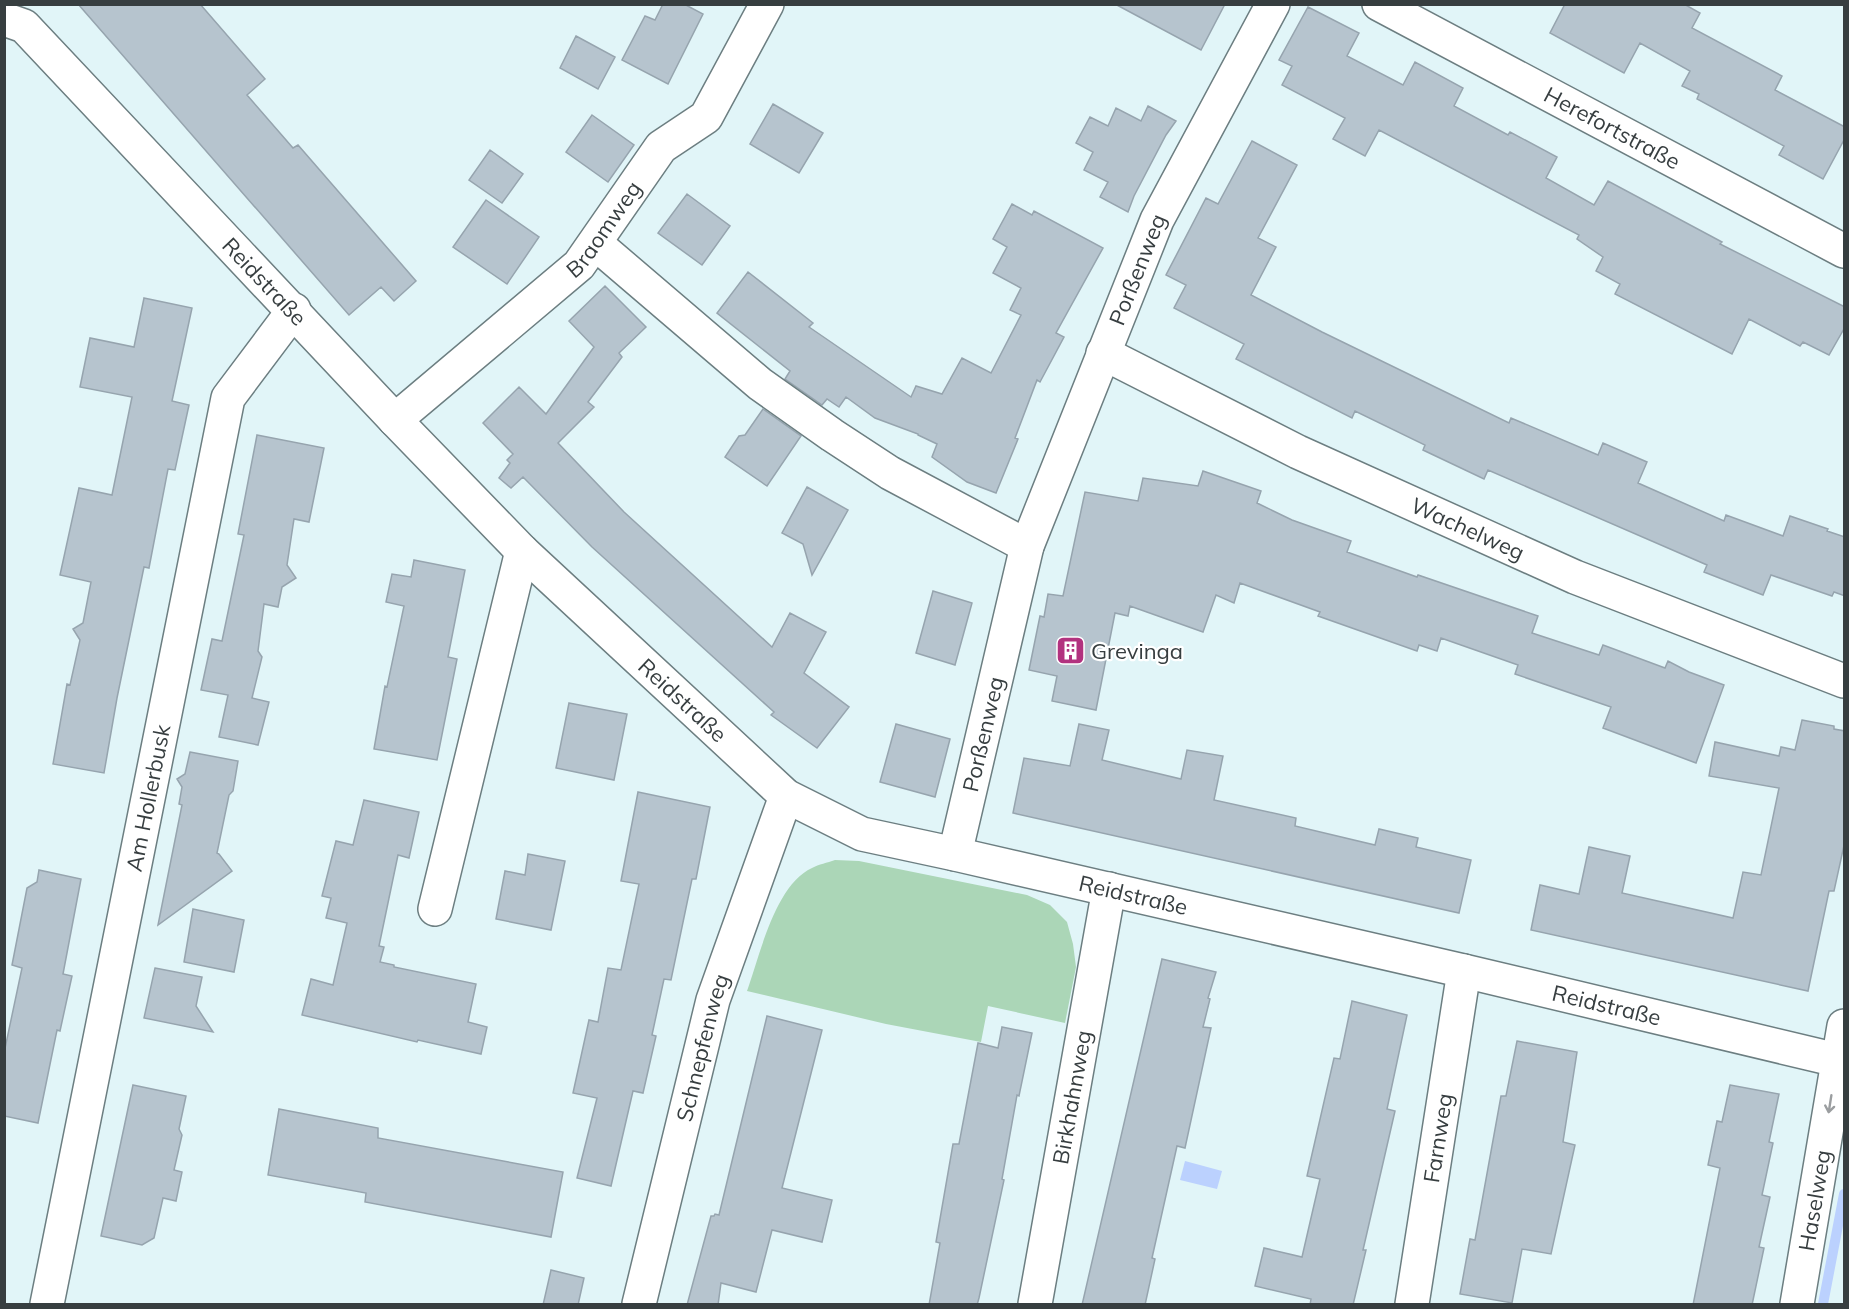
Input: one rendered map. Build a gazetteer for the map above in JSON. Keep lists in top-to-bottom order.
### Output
{
  "streets": {
    "street": [
      "Herefortstraße",
      "Braomweg",
      "Porßenweg",
      "Reidstraße",
      "Wachelweg",
      "Am Hollerbusk",
      "Schnepfenweg",
      "Birkhahnweg",
      "Farnweg",
      "Haselweg"
    ]
  },
  "crossings": [
    ["Braomweg", "Reidstraße"],
    ["Porßenweg", "Reidstraße"],
    ["Porßenweg", "Wachelweg"],
    ["Reidstraße", "Am Hollerbusk"],
    ["Reidstraße", "Schnepfenweg"],
    ["Reidstraße", "Birkhahnweg"],
    ["Reidstraße", "Farnweg"],
    ["Reidstraße", "Haselweg"]
  ],
  "one_way": ["Haselweg"],
  "places": {
    "building": ["Grevinga"]
  }
}
